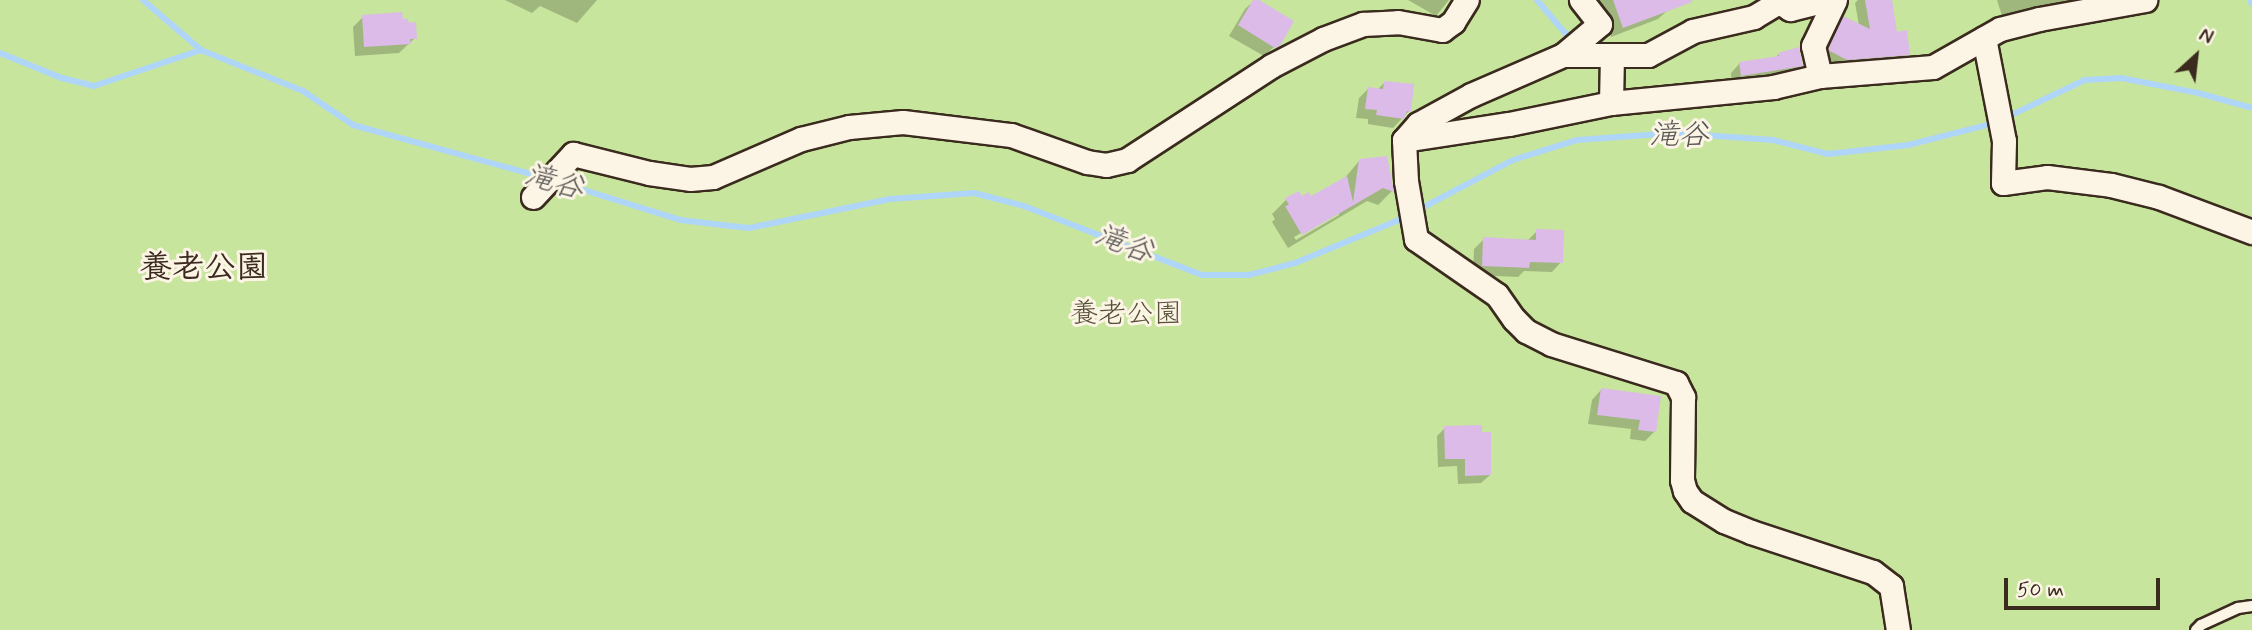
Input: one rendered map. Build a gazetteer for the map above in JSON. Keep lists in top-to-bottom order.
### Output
{
  "districts": ["養老公園"],
  "water": ["滝谷"],
  "parks": ["養老公園"],
  "scale_bar": "50 m",
  "north": "top right"
}
